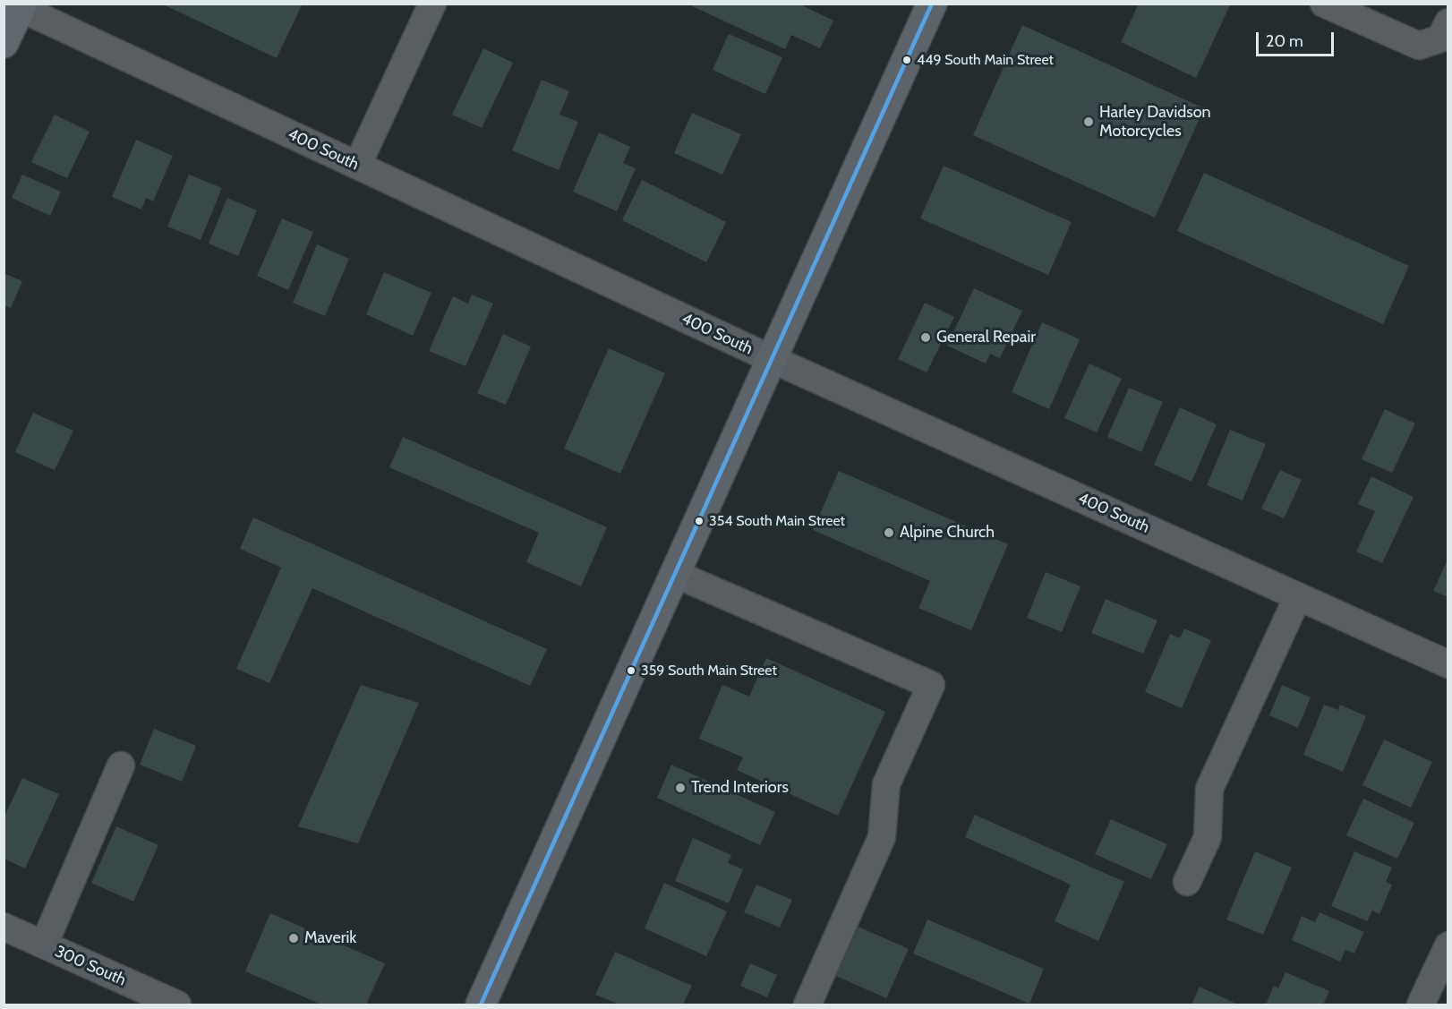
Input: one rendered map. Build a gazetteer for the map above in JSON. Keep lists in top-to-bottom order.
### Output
{
  "streets": {
    "street": ["400 South", "300 South"]
  },
  "places": [
    "449 South Main Street",
    "Harley Davidson Motorcycles",
    "General Repair",
    "354 South Main Street",
    "Alpine Church",
    "359 South Main Street",
    "Trend Interiors",
    "Maverik"
  ],
  "scale_bar": "20 m"
}
